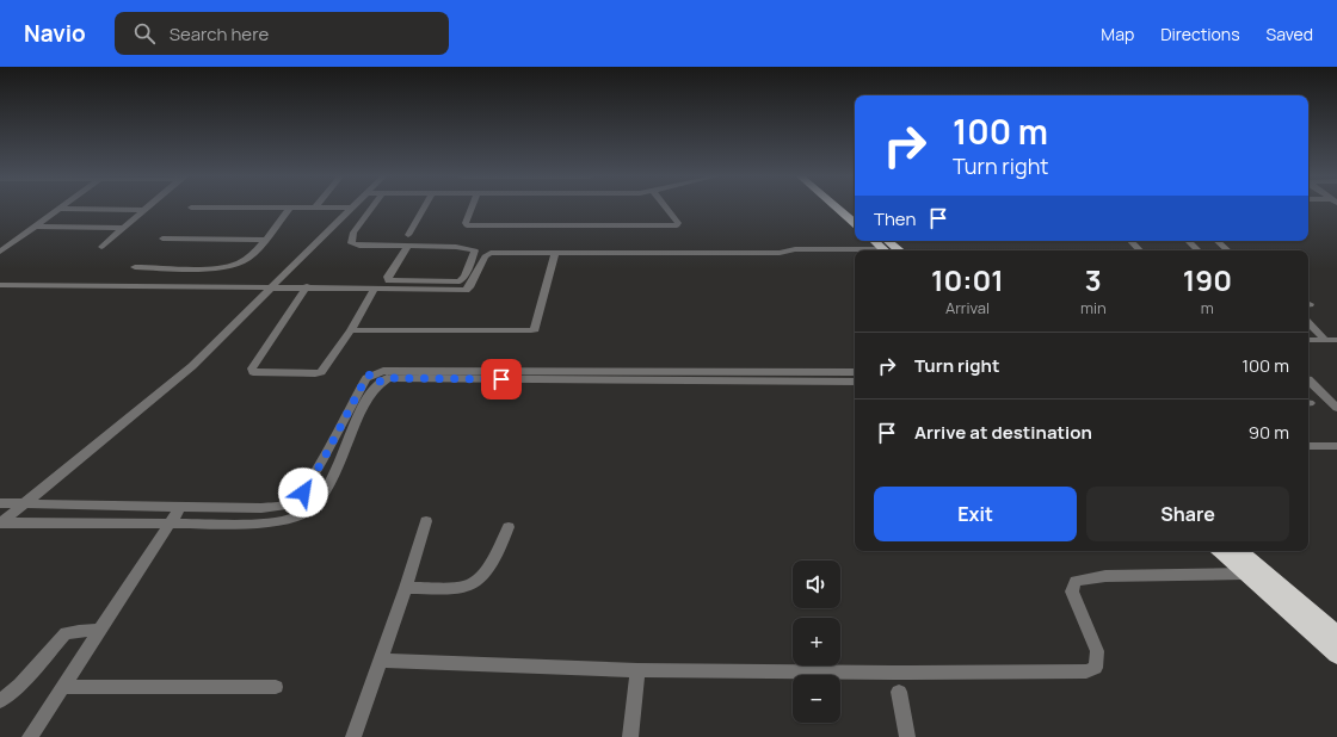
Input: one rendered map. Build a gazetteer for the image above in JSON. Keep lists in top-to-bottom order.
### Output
{
  "page": {
    "header": "Navio",
    "search": "Search here",
    "nav": ["Map", "Directions", "Saved"],
    "turn": ["100 m", "Turn right"],
    "then": "Then",
    "eta": [
      "10:01",
      "Arrival",
      "3",
      "min",
      "190",
      "m"
    ],
    "list": [
      {
        "name": "Turn right",
        "value": "100 m"
      },
      {
        "name": "Arrive at destination",
        "value": "90 m"
      }
    ],
    "buttons": ["Exit", "Share"],
    "map_buttons": ["+", "−"]
  }
}
